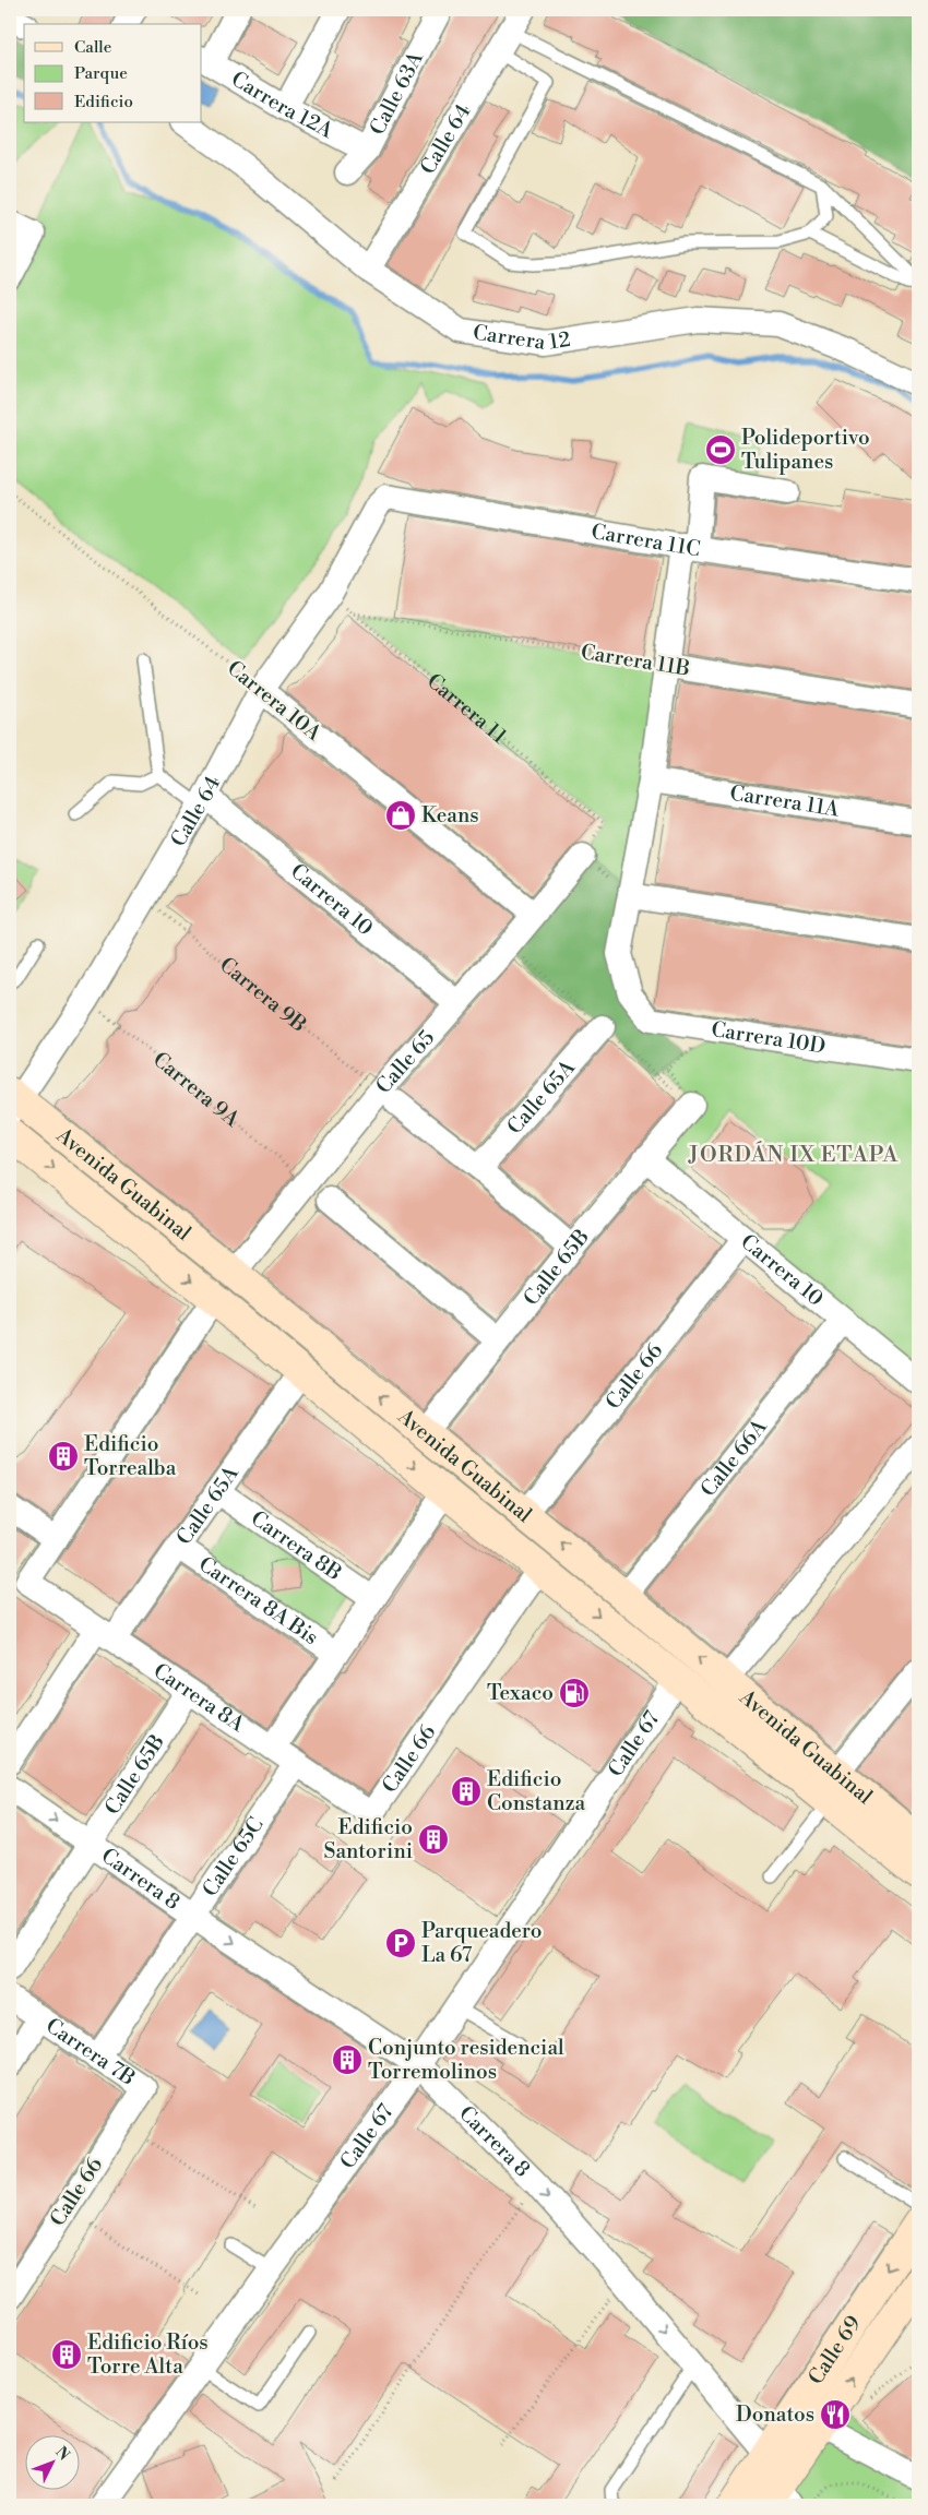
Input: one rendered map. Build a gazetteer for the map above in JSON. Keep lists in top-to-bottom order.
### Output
{
  "streets": {
    "main road": ["Avenida Guabinal", "Calle 69"],
    "street": [
      "Calle 63A",
      "Carrera 12A",
      "Calle 64",
      "Carrera 12",
      "Carrera 11C",
      "Carrera 11B",
      "Carrera 10A",
      "Carrera 11A",
      "Carrera 10",
      "Carrera 10D",
      "Calle 65",
      "Calle 65A",
      "Calle 65B",
      "Calle 66",
      "Calle 66A",
      "Carrera 8B",
      "Carrera 8A Bis",
      "Carrera 8A",
      "Calle 67",
      "Calle 65C",
      "Carrera 8",
      "Carrera 7B"
    ],
    "path": ["Carrera 11", "Carrera 9B", "Carrera 9A"]
  },
  "crossings": [
    ["Calle 63A", "Carrera 12A"],
    ["Calle 64", "Carrera 12"],
    ["Calle 64", "Carrera 11C"],
    ["Calle 64", "Carrera 10A"],
    ["Calle 64", "Carrera 11"],
    ["Calle 64", "Carrera 10"],
    ["Calle 64", "Carrera 9B"],
    ["Calle 64", "Carrera 9A"],
    ["Calle 64", "Avenida Guabinal"],
    ["Carrera 11B", "Carrera 11"],
    ["Carrera 10A", "Calle 65"],
    ["Carrera 10", "Calle 65"],
    ["Carrera 10", "Calle 65B"],
    ["Carrera 10", "Calle 66"],
    ["Carrera 10", "Calle 66A"],
    ["Carrera 9B", "Calle 65"],
    ["Calle 65", "Carrera 9A"],
    ["Calle 65", "Avenida Guabinal"],
    ["Calle 65A", "Avenida Guabinal"],
    ["Calle 65A", "Carrera 8B"],
    ["Calle 65A", "Carrera 8A Bis"],
    ["Calle 65A", "Carrera 8A"],
    ["Avenida Guabinal", "Calle 65B"],
    ["Avenida Guabinal", "Calle 66"],
    ["Avenida Guabinal", "Calle 66A"],
    ["Avenida Guabinal", "Calle 67"],
    ["Calle 65B", "Carrera 8A"],
    ["Calle 65B", "Carrera 8"],
    ["Calle 66", "Carrera 8A"],
    ["Calle 66", "Carrera 7B"],
    ["Carrera 8A", "Calle 65C"],
    ["Calle 67", "Carrera 8"],
    ["Calle 65C", "Carrera 8"],
    ["Calle 65C", "Carrera 7B"],
    ["Carrera 8", "Calle 69"]
  ],
  "one_way": ["Carrera 8"],
  "districts": ["JORDÁN IX ETAPA"],
  "places": {
    "sports": ["Polideportivo Tulipanes"],
    "shop": ["Keans"],
    "building": [
      "Edificio Torrealba",
      "Edificio Constanza",
      "Edificio Santorini",
      "Conjunto residencial Torremolinos",
      "Edificio Ríos Torre Alta"
    ],
    "fuel station": ["Texaco"],
    "parking": ["Parqueadero La 67"],
    "restaurant": ["Donatos"]
  },
  "legend": ["Calle", "Parque", "Edificio"],
  "north": "top right"
}
